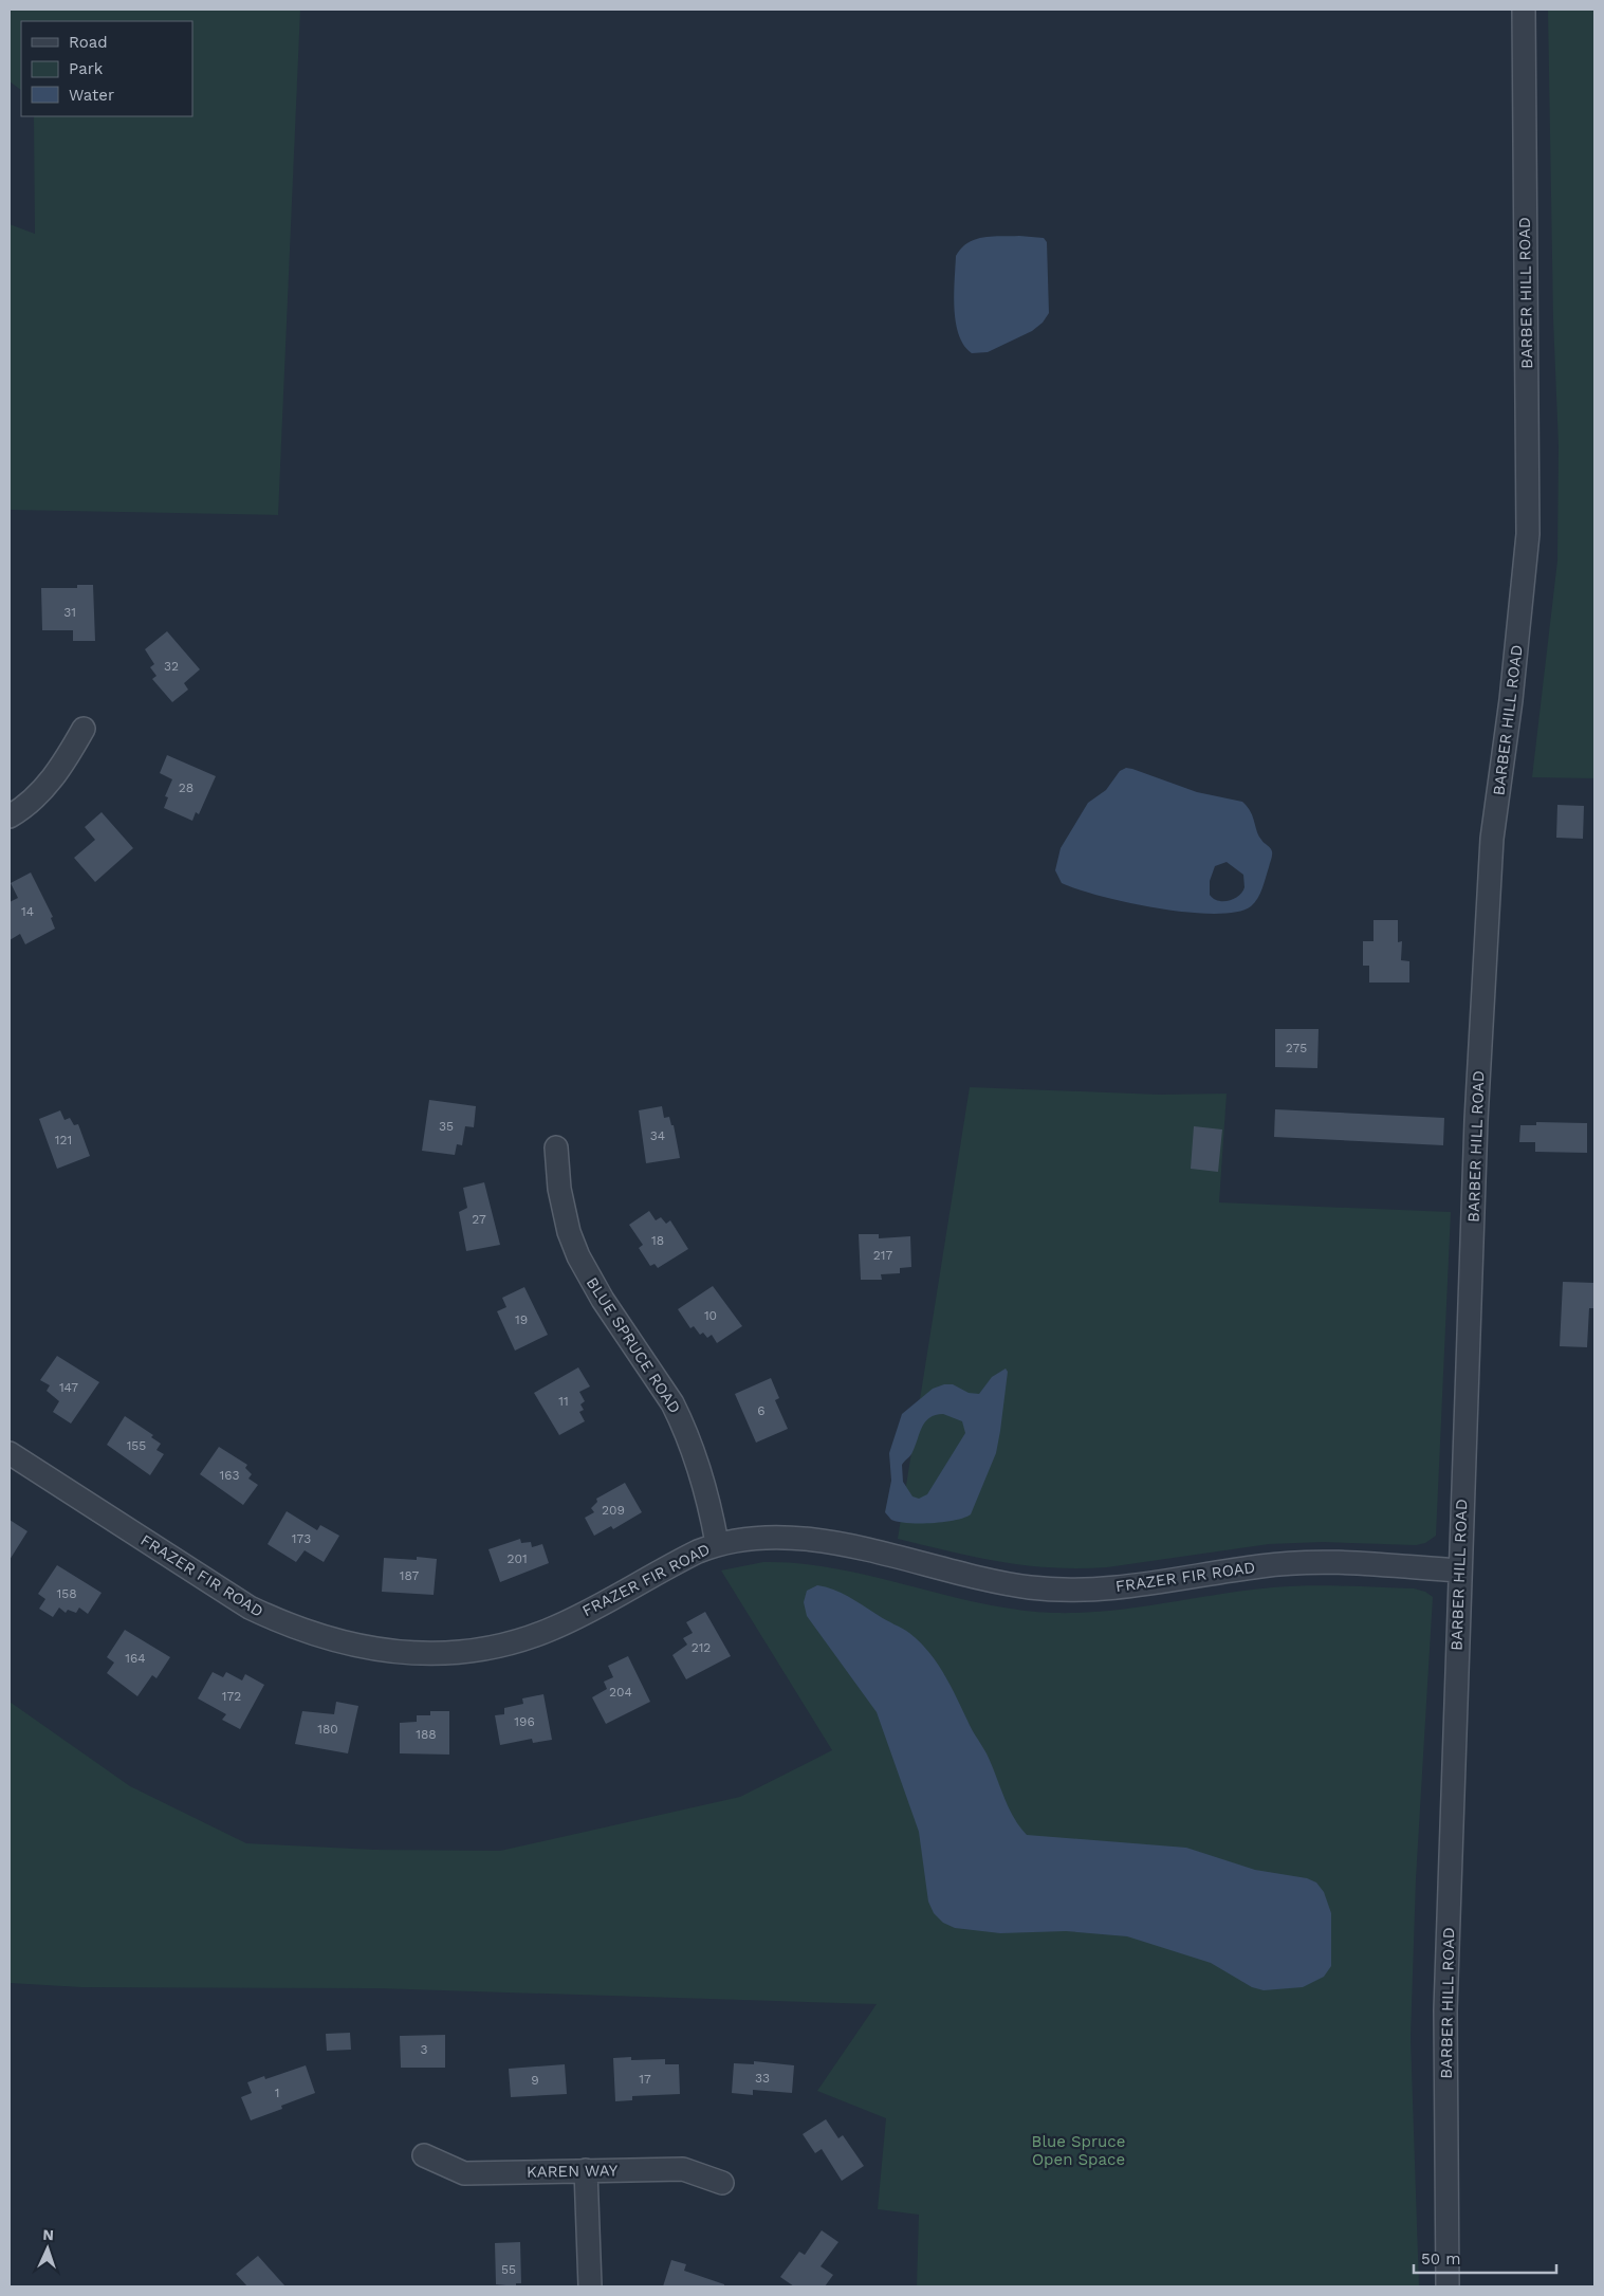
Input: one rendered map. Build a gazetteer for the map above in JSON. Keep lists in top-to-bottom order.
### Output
{
  "streets": {
    "street": [
      "BARBER HILL ROAD",
      "BLUE SPRUCE ROAD",
      "FRAZER FIR ROAD",
      "KAREN WAY"
    ]
  },
  "crossings": [
    ["BARBER HILL ROAD", "FRAZER FIR ROAD"],
    ["BLUE SPRUCE ROAD", "FRAZER FIR ROAD"]
  ],
  "parks": ["Blue Spruce Open Space"],
  "house_numbers": [
    "31",
    "32",
    "28",
    "14",
    "275",
    "35",
    "34",
    "121",
    "27",
    "18",
    "217",
    "10",
    "19",
    "147",
    "11",
    "6",
    "155",
    "163",
    "209",
    "173",
    "201",
    "187",
    "158",
    "212",
    "164",
    "204",
    "172",
    "196",
    "180",
    "188",
    "3",
    "33",
    "17",
    "9",
    "1",
    "55"
  ],
  "legend": ["Road", "Park", "Water"],
  "scale_bar": "50 m",
  "north": "top"
}
